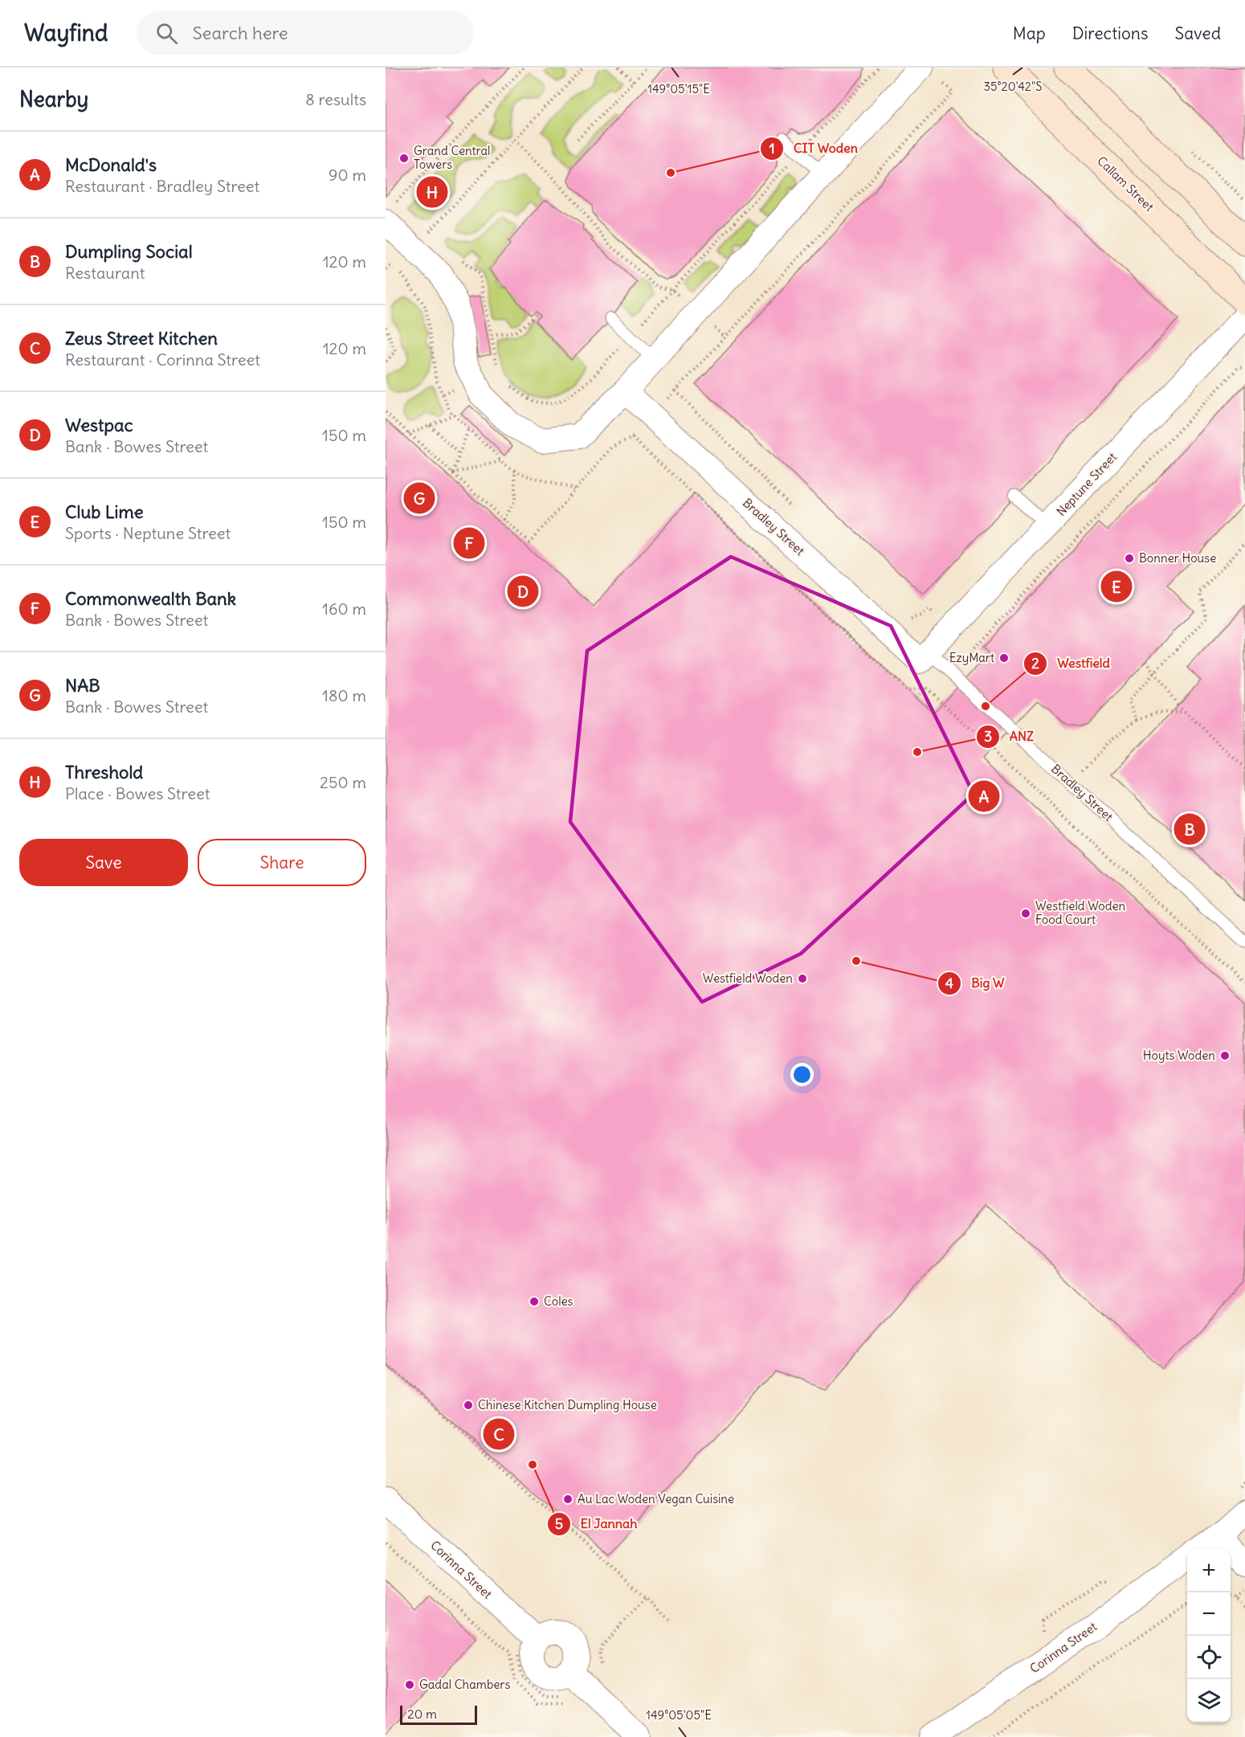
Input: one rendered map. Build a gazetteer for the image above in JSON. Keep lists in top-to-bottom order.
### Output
{
  "streets": {
    "street": [
      "Callam Street",
      "Neptune Street",
      "Bradley Street",
      "Corinna Street"
    ]
  },
  "crossings": [
    ["Neptune Street", "Bradley Street"]
  ],
  "places": [
    "Grand Central Towers",
    "CIT Woden",
    "Bonner House",
    "EzyMart",
    "Westfield",
    "ANZ",
    "Westfield Woden Food Court",
    "Big W",
    "Westfield Woden",
    "Hoyts Woden",
    "Coles",
    "Chinese Kitchen Dumpling House",
    "El Jannah",
    "Au Lac Woden Vegan Cuisine",
    "Gadal Chambers"
  ],
  "scale_bar": "20 m",
  "page": {
    "header": "Wayfind",
    "search": "Search here",
    "nav": ["Map", "Directions", "Saved"],
    "heading": ["Nearby", "8 results"],
    "list": [
      {
        "mark": "A",
        "name": "McDonald's",
        "note": "Restaurant · Bradley Street",
        "value": "90 m"
      },
      {
        "mark": "B",
        "name": "Dumpling Social",
        "note": "Restaurant",
        "value": "120 m"
      },
      {
        "mark": "C",
        "name": "Zeus Street Kitchen",
        "note": "Restaurant · Corinna Street",
        "value": "120 m"
      },
      {
        "mark": "D",
        "name": "Westpac",
        "note": "Bank · Bowes Street",
        "value": "150 m"
      },
      {
        "mark": "E",
        "name": "Club Lime",
        "note": "Sports · Neptune Street",
        "value": "150 m"
      },
      {
        "mark": "F",
        "name": "Commonwealth Bank",
        "note": "Bank · Bowes Street",
        "value": "160 m"
      },
      {
        "mark": "G",
        "name": "NAB",
        "note": "Bank · Bowes Street",
        "value": "180 m"
      },
      {
        "mark": "H",
        "name": "Threshold",
        "note": "Place · Bowes Street",
        "value": "250 m"
      }
    ],
    "pins": [
      "H",
      "G",
      "F",
      "E",
      "D",
      "A",
      "B",
      "C"
    ],
    "buttons": ["Save", "Share"],
    "map_buttons": ["+", "−"],
    "scale": "20 m"
  },
  "coordinates": ["35°20'42\"S", "149°05'15\"E", "149°05'05\"E"]
}
